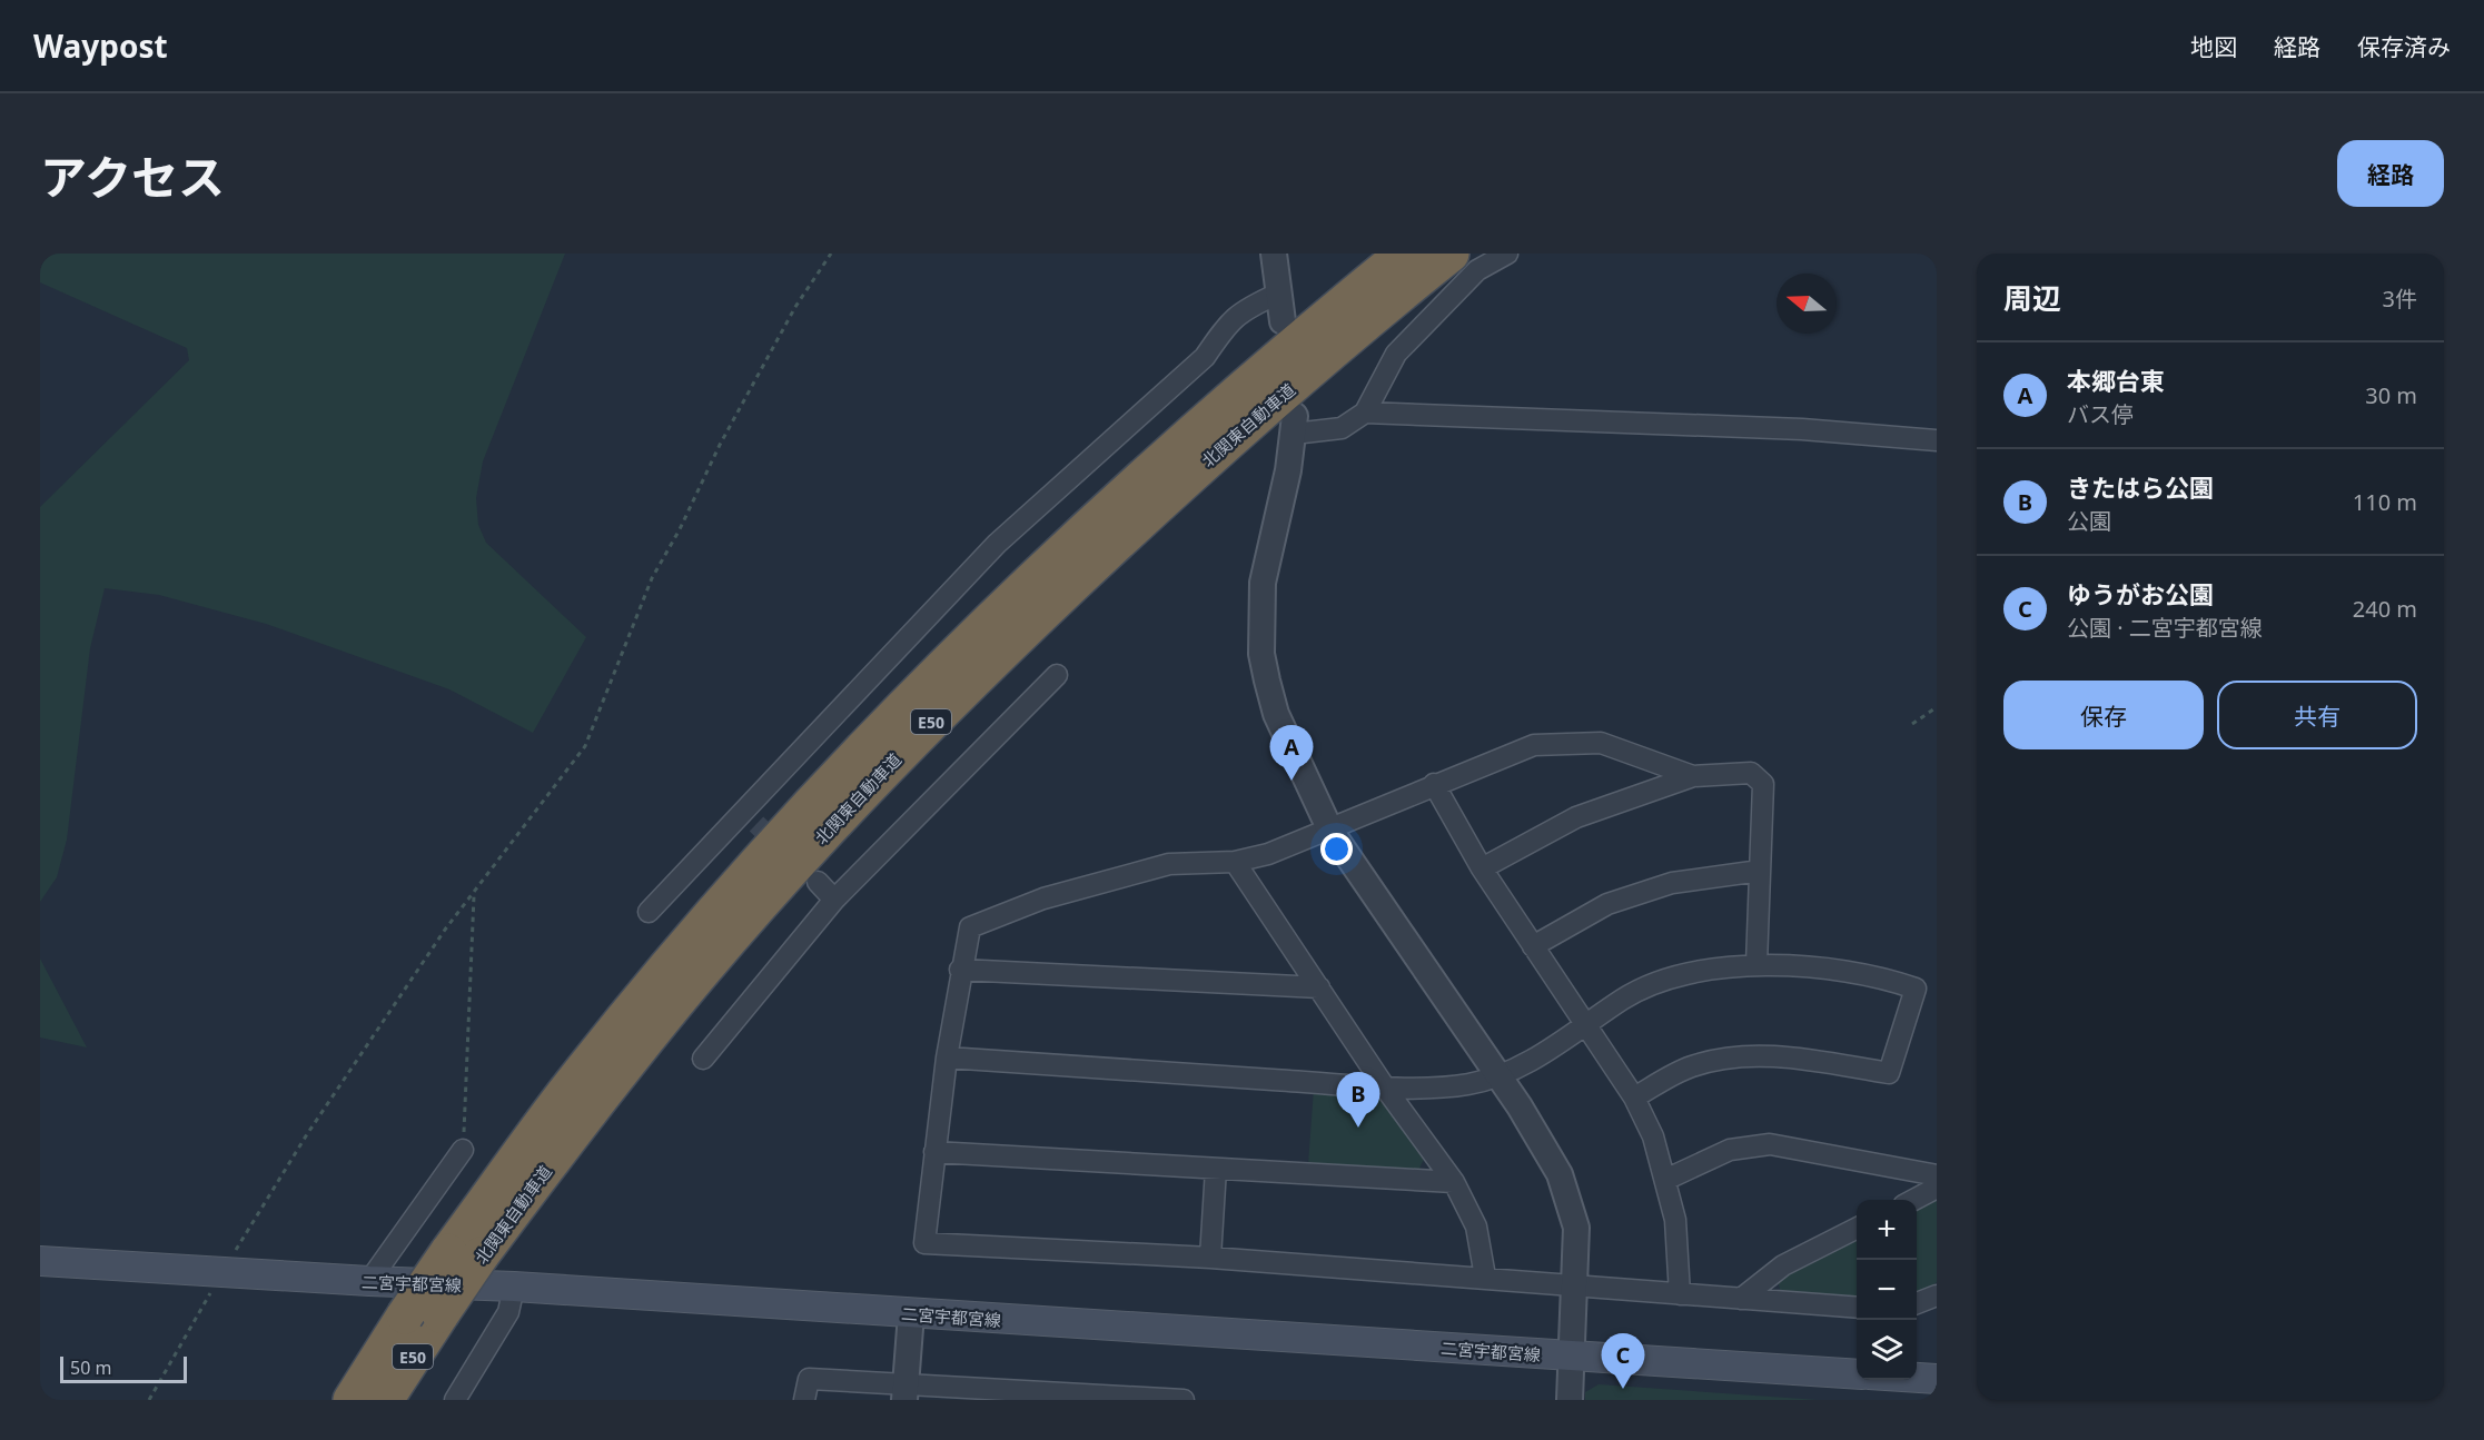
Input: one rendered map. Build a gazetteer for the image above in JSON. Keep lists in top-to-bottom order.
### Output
{
  "streets": {
    "highway": ["北関東自動車道", "E50"],
    "main road": ["二宮宇都宮線"]
  },
  "scale_bar": "50 m",
  "north": "left",
  "page": {
    "header": "Waypost",
    "nav": ["地図", "経路", "保存済み"],
    "title": "アクセス",
    "buttons": [
      "経路",
      ["保存", "共有"]
    ],
    "heading": ["周辺", "3件"],
    "list": [
      {
        "mark": "A",
        "name": "本郷台東",
        "note": "バス停",
        "value": "30 m"
      },
      {
        "mark": "B",
        "name": "きたはら公園",
        "note": "公園",
        "value": "110 m"
      },
      {
        "mark": "C",
        "name": "ゆうがお公園",
        "note": "公園 · 二宮宇都宮線",
        "value": "240 m"
      }
    ],
    "pins": ["A", "B", "C"],
    "map_buttons": ["+", "−"],
    "scale": "50 m"
  }
}
